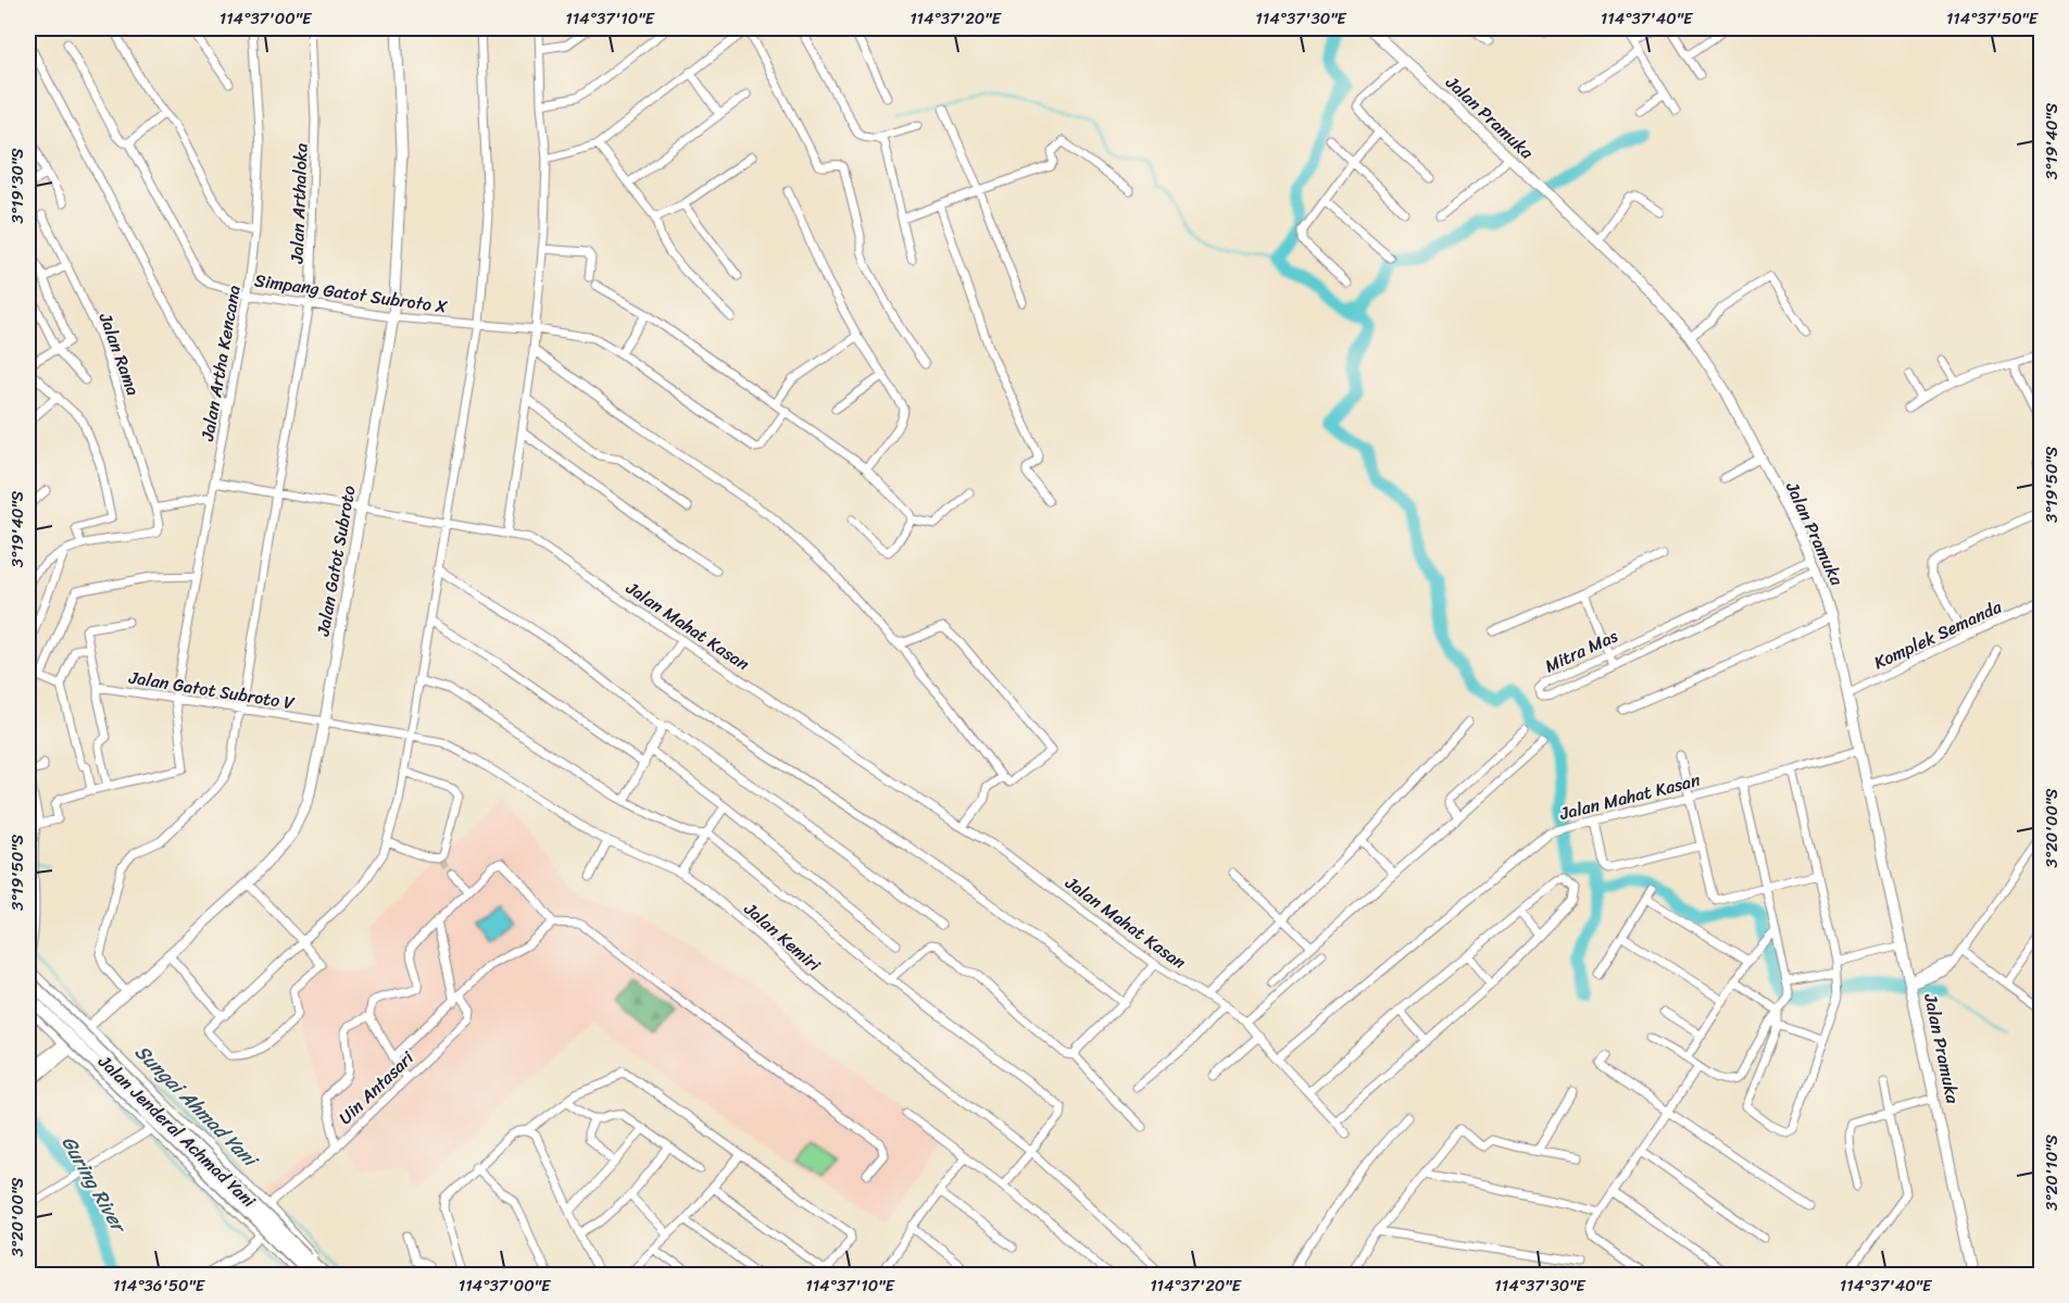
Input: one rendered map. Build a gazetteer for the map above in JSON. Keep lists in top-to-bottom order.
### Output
{
  "streets": {
    "highway": ["Jalan Jenderal Achmad Yani"],
    "main road": ["Jalan Pramuka", "Jalan Gatot Subroto"],
    "street": [
      "Jalan Arthaloka",
      "Simpang Gatot Subroto X",
      "Jalan Rama",
      "Jalan Artha Kencana",
      "Jalan Mahat Kasan",
      "Komplek Semanda",
      "Mitra Mas",
      "Jalan Gatot Subroto V",
      "Jalan Kemiri",
      "Uin Antasari"
    ]
  },
  "crossings": [
    ["Jalan Pramuka", "Jalan Mahat Kasan"],
    ["Jalan Pramuka", "Komplek Semanda"],
    ["Jalan Pramuka", "Mitra Mas"],
    ["Jalan Arthaloka", "Simpang Gatot Subroto X"],
    ["Jalan Arthaloka", "Jalan Gatot Subroto"],
    ["Jalan Arthaloka", "Jalan Mahat Kasan"],
    ["Jalan Arthaloka", "Jalan Gatot Subroto V"],
    ["Simpang Gatot Subroto X", "Jalan Artha Kencana"],
    ["Simpang Gatot Subroto X", "Jalan Gatot Subroto"],
    ["Jalan Artha Kencana", "Jalan Mahat Kasan"],
    ["Jalan Artha Kencana", "Jalan Gatot Subroto V"],
    ["Jalan Gatot Subroto", "Jalan Mahat Kasan"],
    ["Jalan Gatot Subroto", "Jalan Gatot Subroto V"],
    ["Jalan Gatot Subroto", "Jalan Kemiri"],
    ["Jalan Gatot Subroto", "Jalan Jenderal Achmad Yani"],
    ["Jalan Gatot Subroto V", "Jalan Kemiri"],
    ["Uin Antasari", "Jalan Jenderal Achmad Yani"]
  ],
  "water": ["Sungai Ahmad Yani", "Guring River"],
  "coordinates": [
    "114°37'00\"E",
    "114°37'10\"E",
    "114°37'20\"E",
    "114°37'30\"E",
    "114°37'40\"E",
    "114°37'50\"E",
    "3°19'40\"S",
    "3°19'30\"S",
    "3°19'50\"S",
    "3°20'00\"S",
    "3°20'10\"S",
    "114°36'50\"E"
  ]
}
